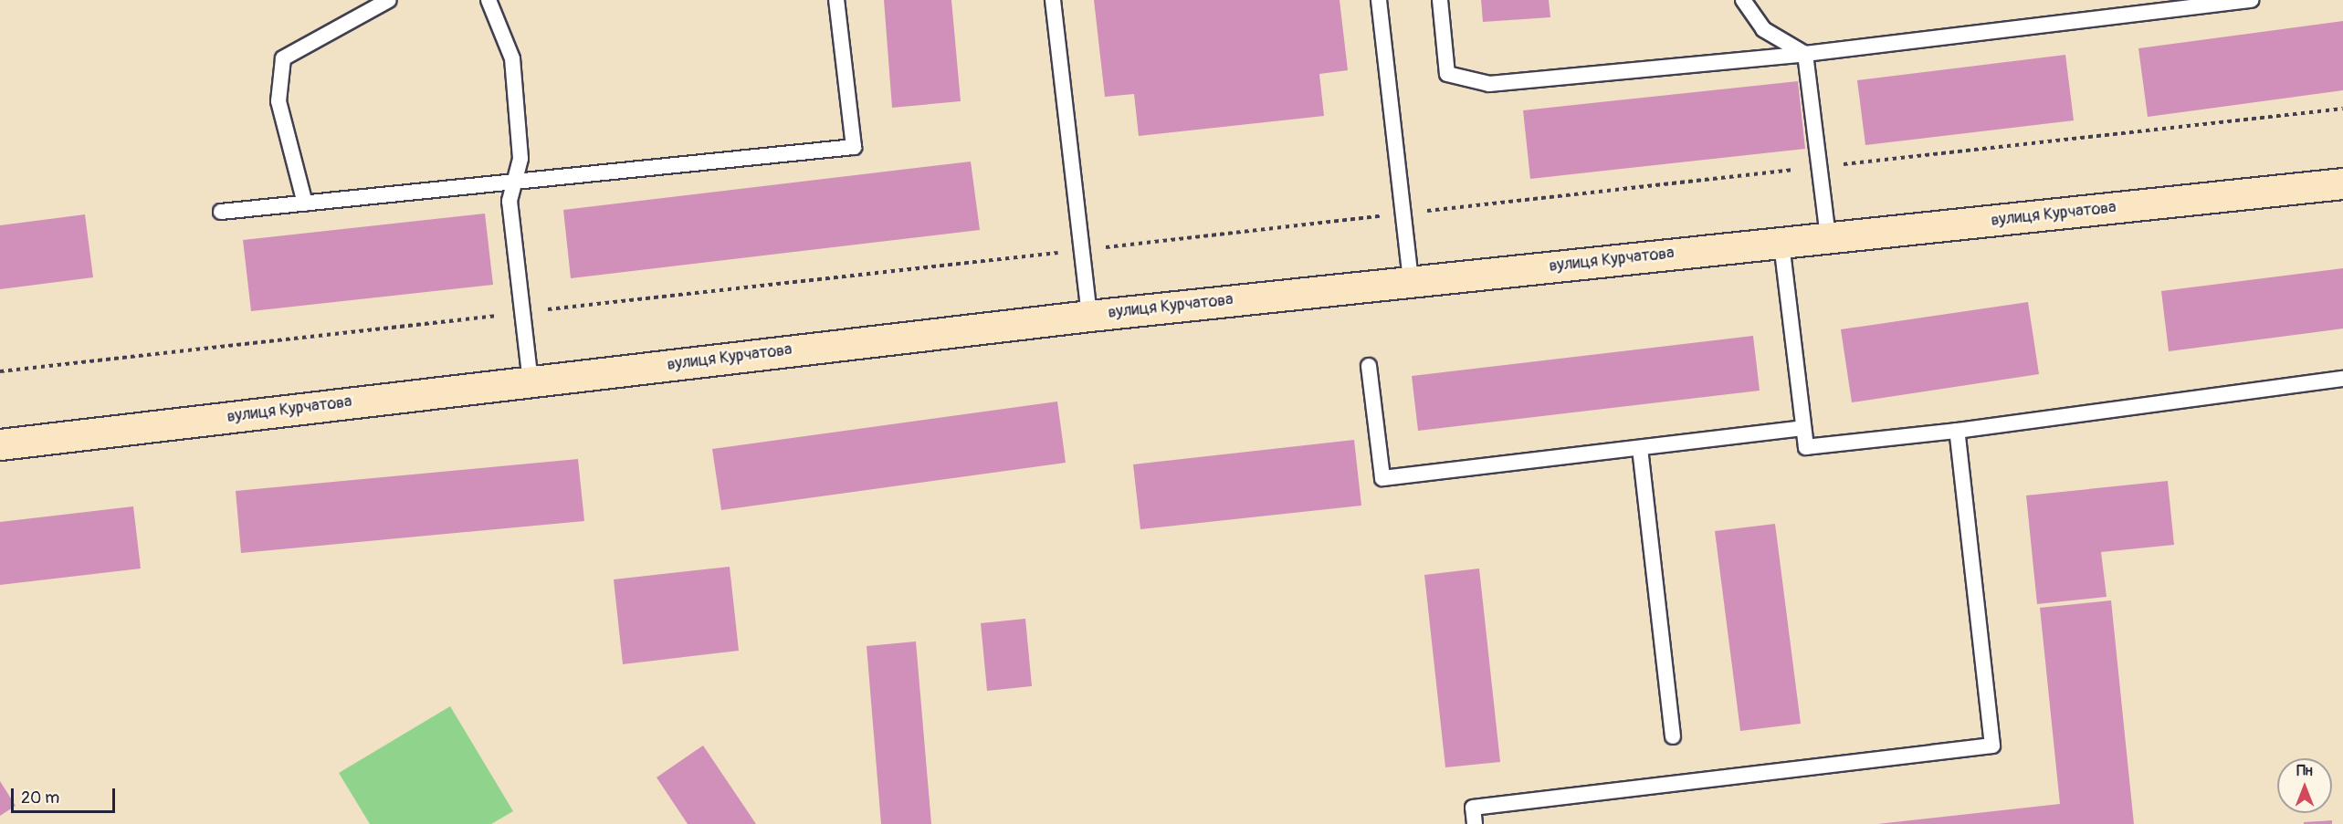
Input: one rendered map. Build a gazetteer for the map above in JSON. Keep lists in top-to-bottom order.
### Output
{
  "streets": {
    "main road": ["вулиця Курчатова"]
  },
  "scale_bar": "20 m",
  "north": "top"
}
